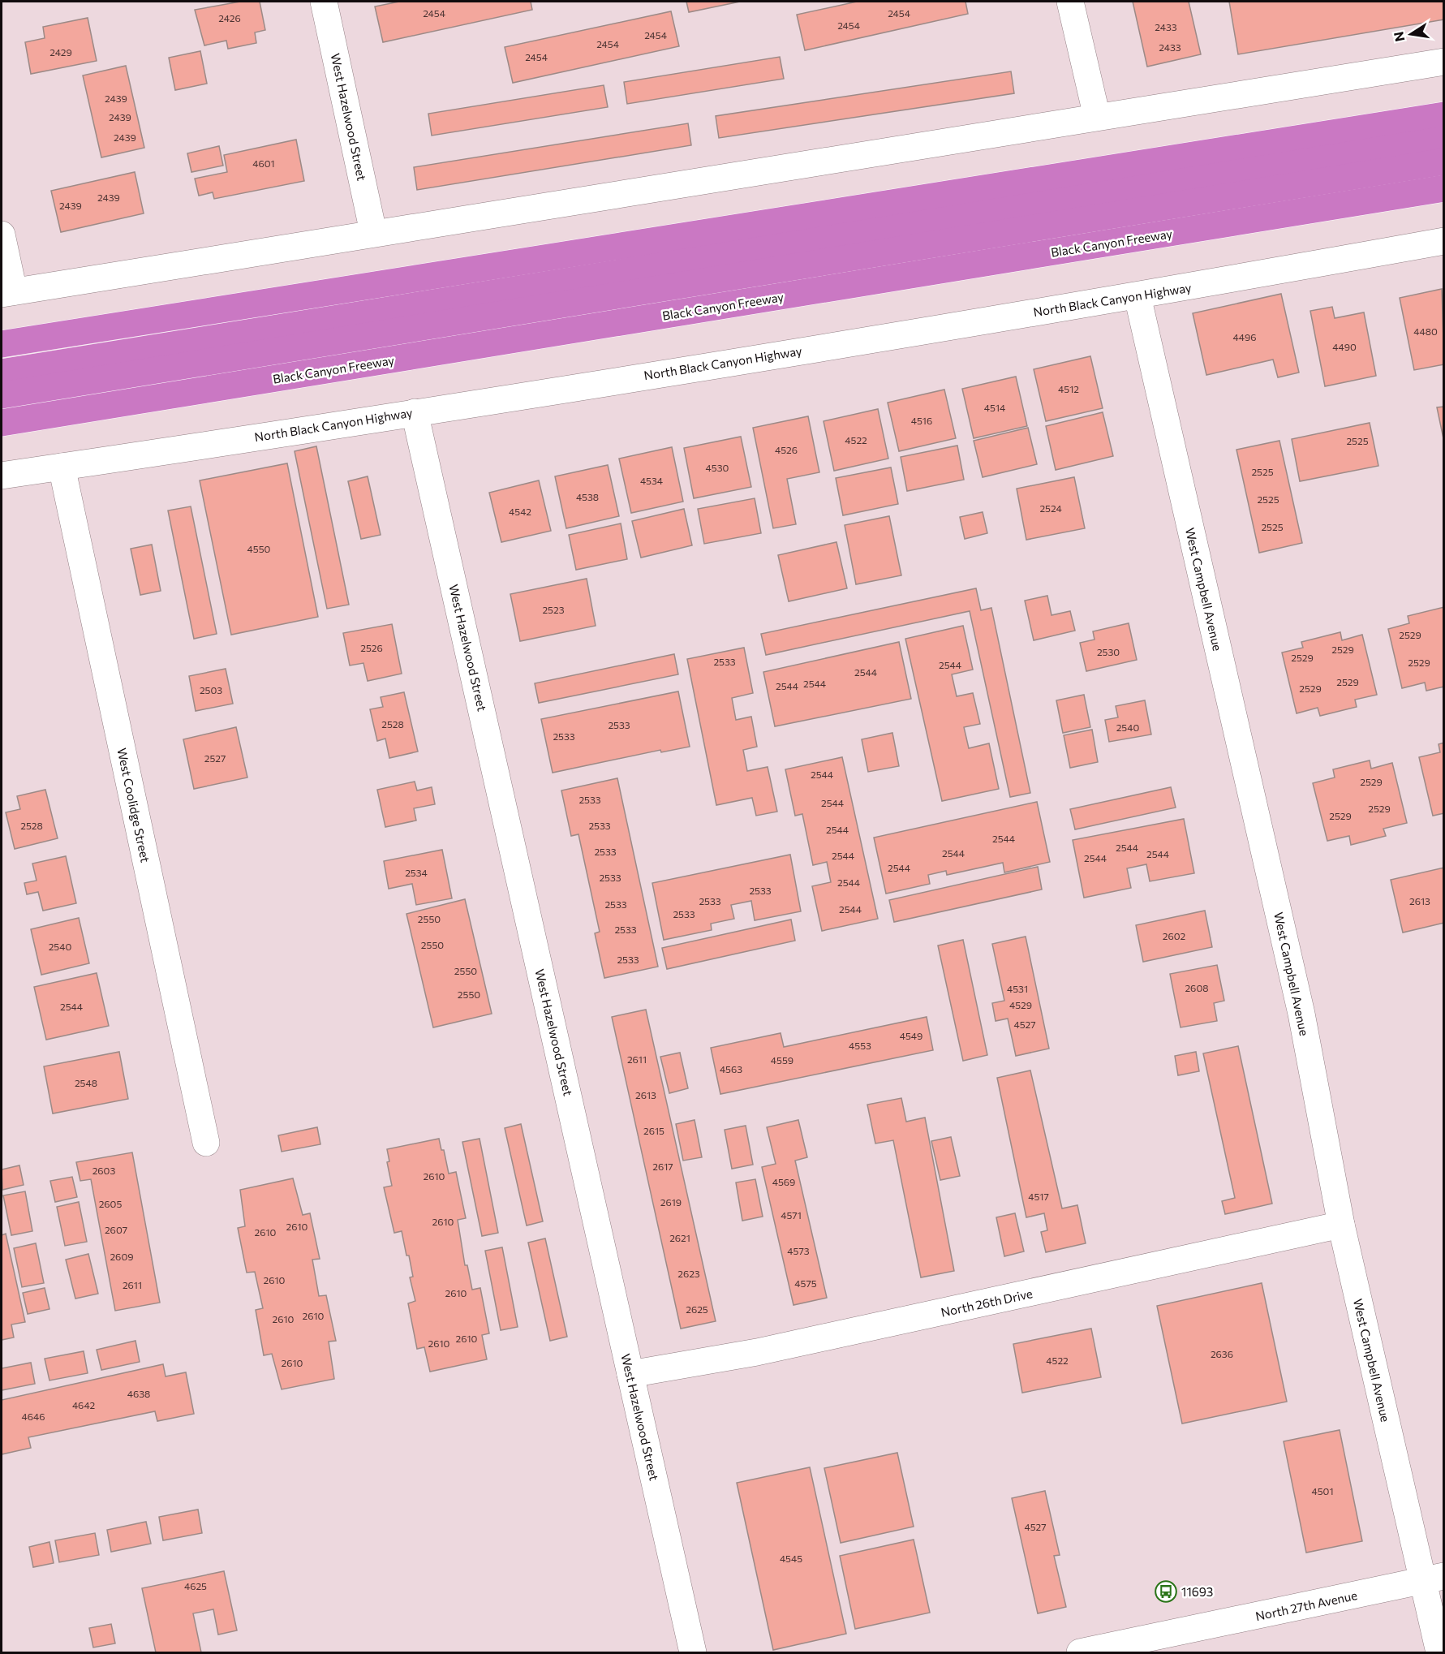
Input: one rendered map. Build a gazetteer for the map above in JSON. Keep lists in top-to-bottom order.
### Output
{
  "streets": {
    "highway": ["Black Canyon Freeway"],
    "street": [
      "West Hazelwood Street",
      "North Black Canyon Highway",
      "West Campbell Avenue",
      "West Coolidge Street",
      "North 26th Drive",
      "North 27th Avenue"
    ]
  },
  "crossings": [
    ["West Hazelwood Street", "North Black Canyon Highway"],
    ["West Hazelwood Street", "North 26th Drive"],
    ["North Black Canyon Highway", "West Campbell Avenue"],
    ["North Black Canyon Highway", "West Coolidge Street"],
    ["West Campbell Avenue", "North 26th Drive"],
    ["West Campbell Avenue", "North 27th Avenue"]
  ],
  "places": {
    "bus stop": ["11693"]
  },
  "house_numbers": [
    "2454",
    "2454",
    "2426",
    "2454",
    "2433",
    "2454",
    "2454",
    "2433",
    "2429",
    "2454",
    "2439",
    "2439",
    "2439",
    "4601",
    "2439",
    "2439",
    "4480",
    "4496",
    "4490",
    "4512",
    "4514",
    "4516",
    "4522",
    "2525",
    "4526",
    "4530",
    "2525",
    "4534",
    "4538",
    "2525",
    "2524",
    "4542",
    "2525",
    "4550",
    "2523",
    "2529",
    "2526",
    "2529",
    "2530",
    "2529",
    "2533",
    "2529",
    "2544",
    "2544",
    "2529",
    "2544",
    "2544",
    "2529",
    "2503",
    "2528",
    "2533",
    "2540",
    "2533",
    "2527",
    "2544",
    "2529",
    "2533",
    "2544",
    "2529",
    "2529",
    "2528",
    "2533",
    "2544",
    "2544",
    "2544",
    "2533",
    "2544",
    "2544",
    "2544",
    "2544",
    "2544",
    "2534",
    "2533",
    "2544",
    "2533",
    "2533",
    "2613",
    "2533",
    "2544",
    "2533",
    "2550",
    "2533",
    "2602",
    "2550",
    "2540",
    "2533",
    "2550",
    "2608",
    "4531",
    "2550",
    "4529",
    "2544",
    "4527",
    "4549",
    "4553",
    "2611",
    "4559",
    "4563",
    "2548",
    "2613",
    "2615",
    "2617",
    "2603",
    "2610",
    "4569",
    "4517",
    "2619",
    "2605",
    "4571",
    "2610",
    "2610",
    "2607",
    "2610",
    "2621",
    "4573",
    "2609",
    "2623",
    "2610",
    "4575",
    "2611",
    "2610",
    "2625",
    "2610",
    "2610",
    "2610",
    "2610",
    "2636",
    "4522",
    "2610",
    "4638",
    "4642",
    "4646",
    "4501",
    "4527",
    "4545",
    "4625"
  ],
  "north": "left"
}
